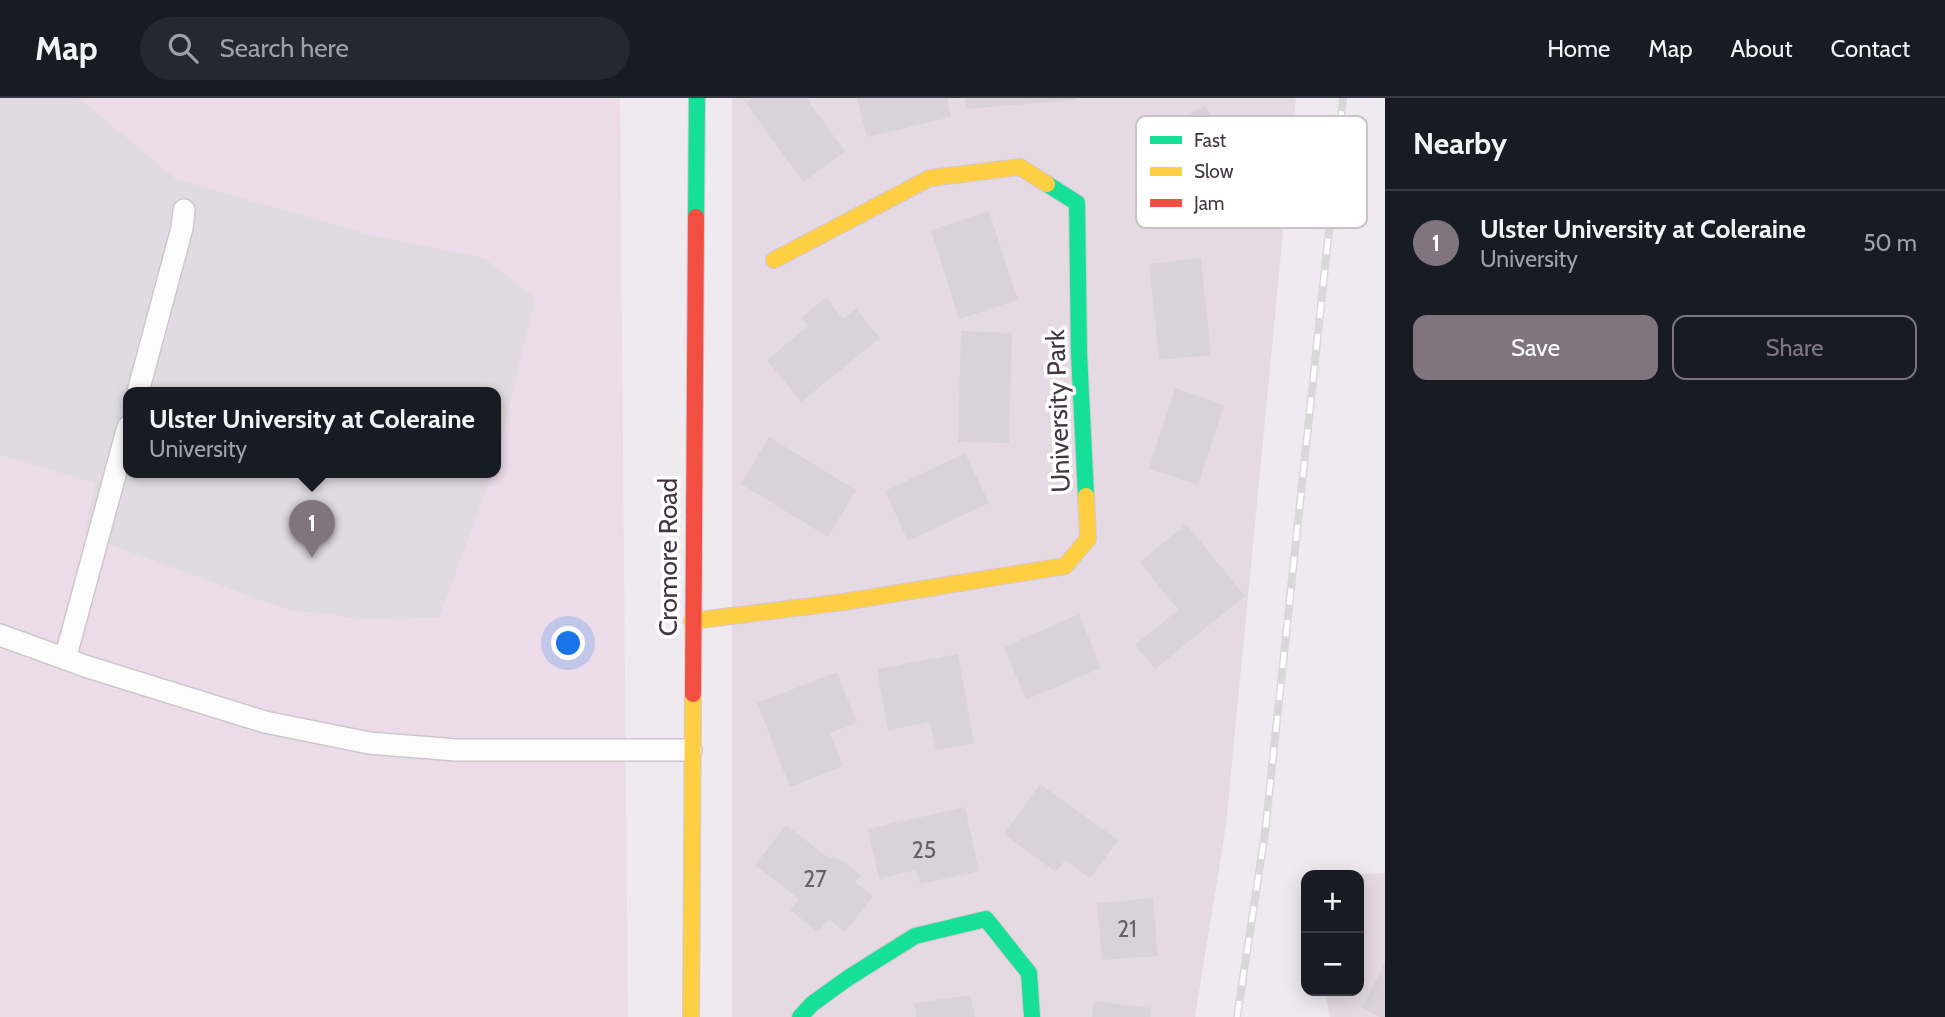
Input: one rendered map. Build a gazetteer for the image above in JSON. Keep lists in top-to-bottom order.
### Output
{
  "streets": {
    "street": ["University Park", "Cromore Road"]
  },
  "crossings": [
    ["University Park", "Cromore Road"]
  ],
  "house_numbers": ["25", "27", "21"],
  "legend": ["Fast", "Slow", "Jam"],
  "page": {
    "header": "Map",
    "search": "Search here",
    "nav": [
      "Home",
      "Map",
      "About",
      "Contact"
    ],
    "heading": "Nearby",
    "list": [
      {
        "mark": "1",
        "name": "Ulster University at Coleraine",
        "note": "University",
        "value": "50 m"
      }
    ],
    "buttons": ["Save", "Share"],
    "popup": ["Ulster University at Coleraine", "University"],
    "pins": "1",
    "map_buttons": ["+", "−"]
  }
}
